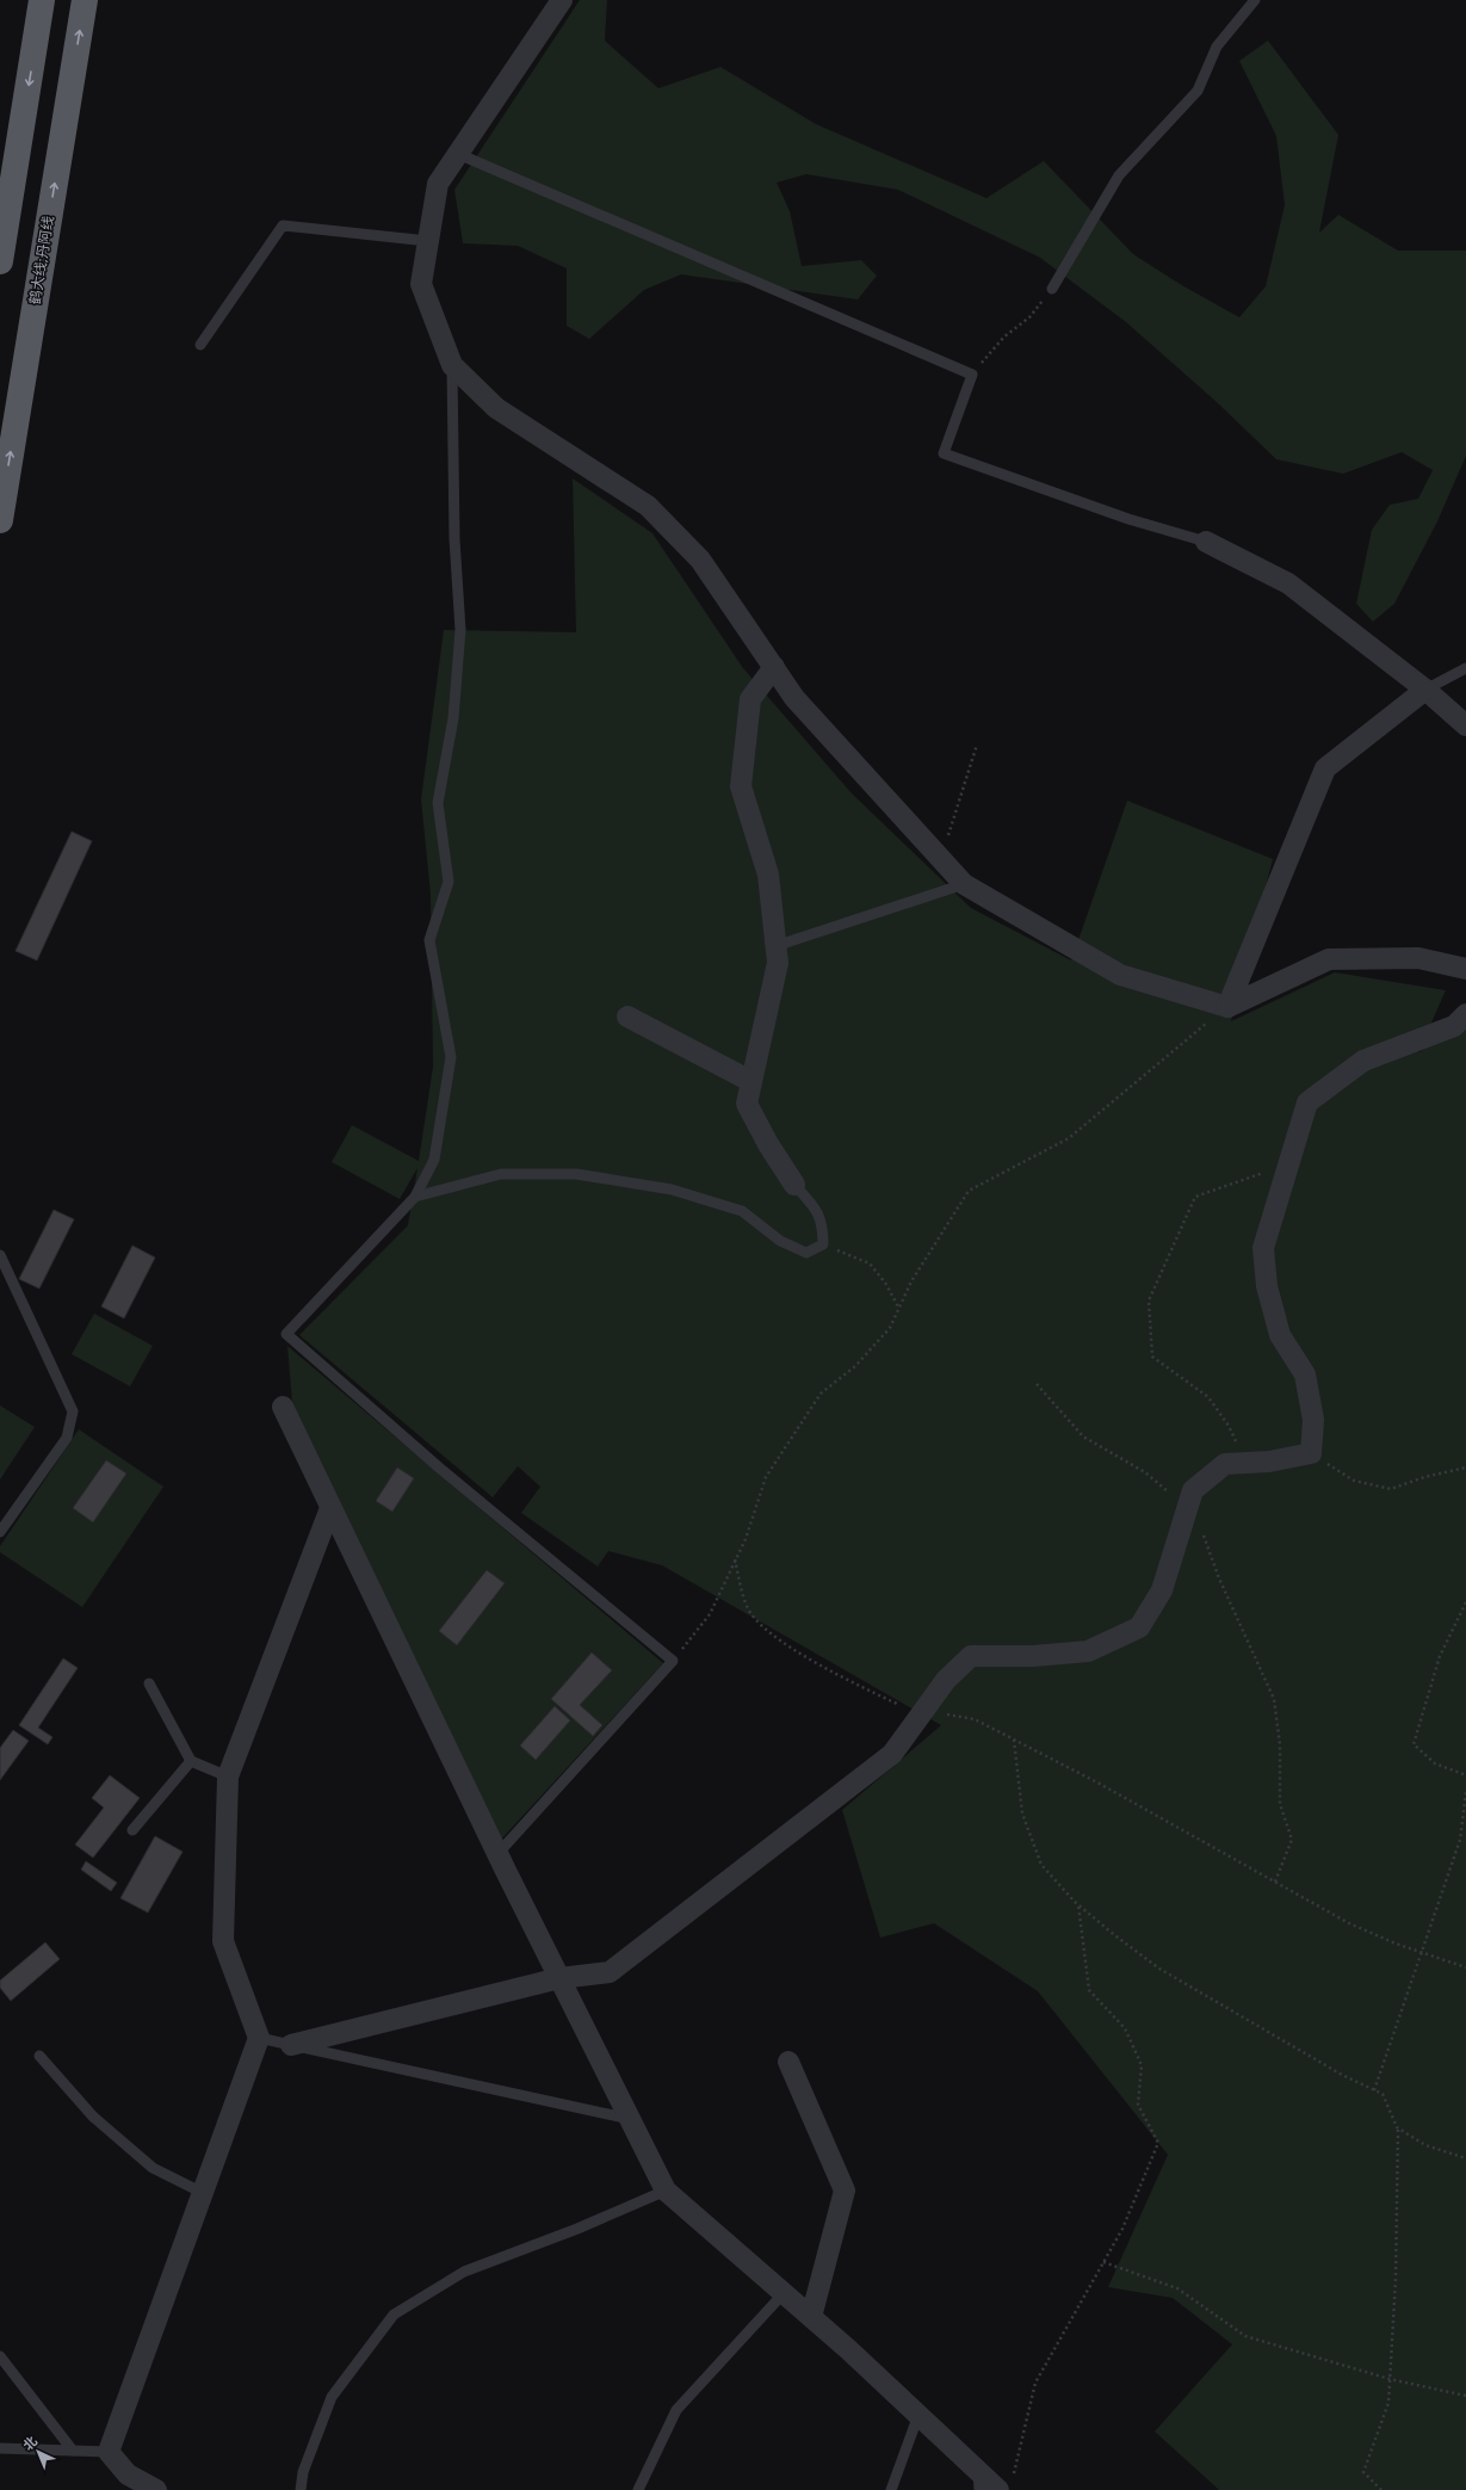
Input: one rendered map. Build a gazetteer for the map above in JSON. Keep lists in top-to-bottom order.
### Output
{
  "streets": {
    "highway": ["鹤大线;丹阿线"]
  },
  "north": "top left"
}
